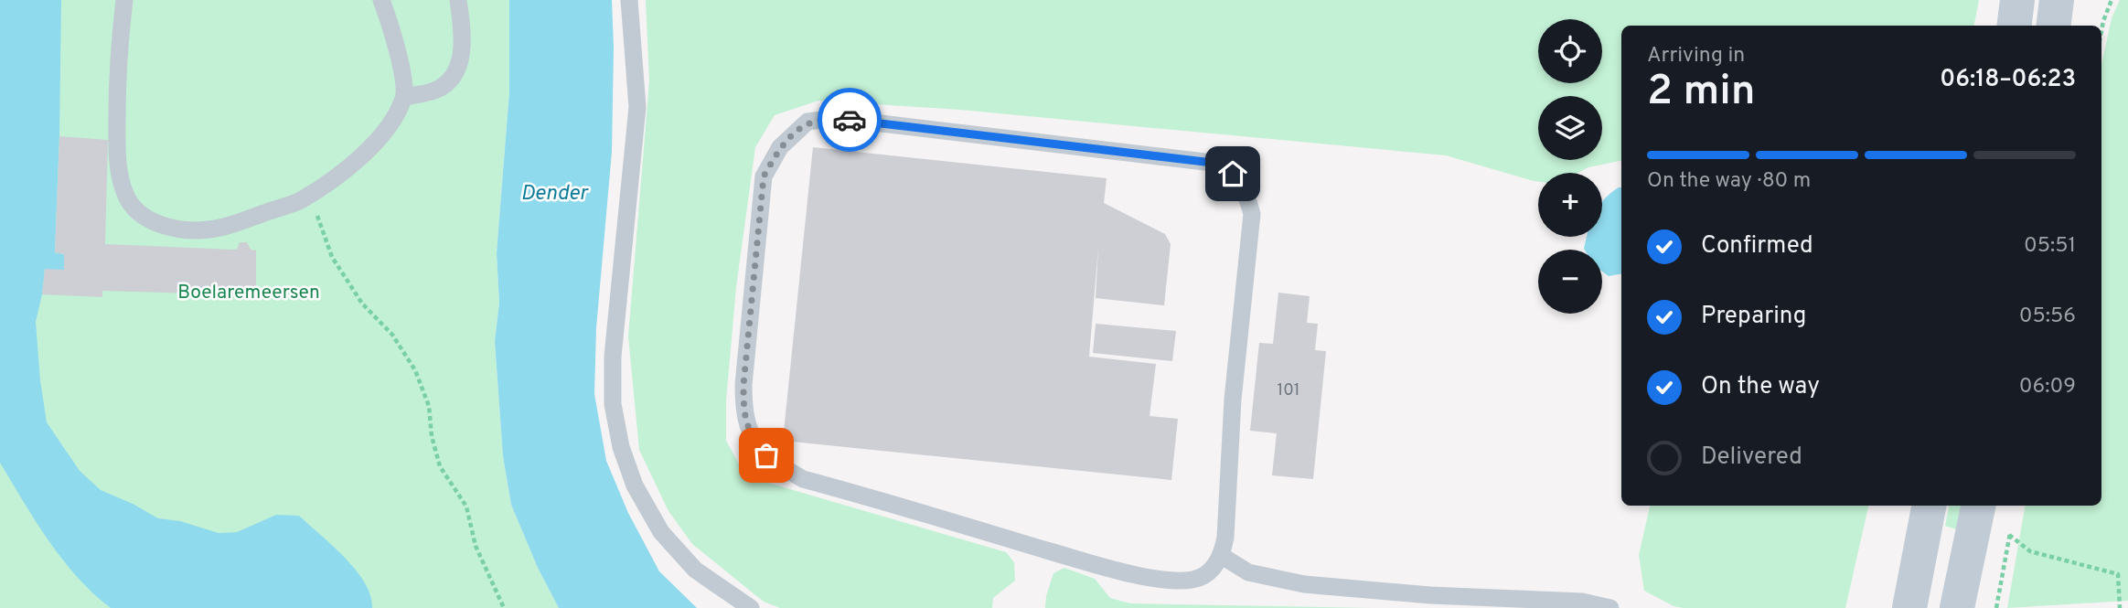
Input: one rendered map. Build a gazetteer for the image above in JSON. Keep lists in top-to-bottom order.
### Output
{
  "water": ["Dender"],
  "parks": ["Boelaremeersen"],
  "house_numbers": ["101"],
  "page": {
    "map_buttons": ["+", "−"],
    "heading": ["2 min", "Arriving in", "06:18–06:23"],
    "bar": "On the way · 80 m",
    "list": [
      ["Confirmed", "05:51"],
      ["Preparing", "05:56"],
      ["On the way", "06:09"],
      "Delivered"
    ]
  }
}
